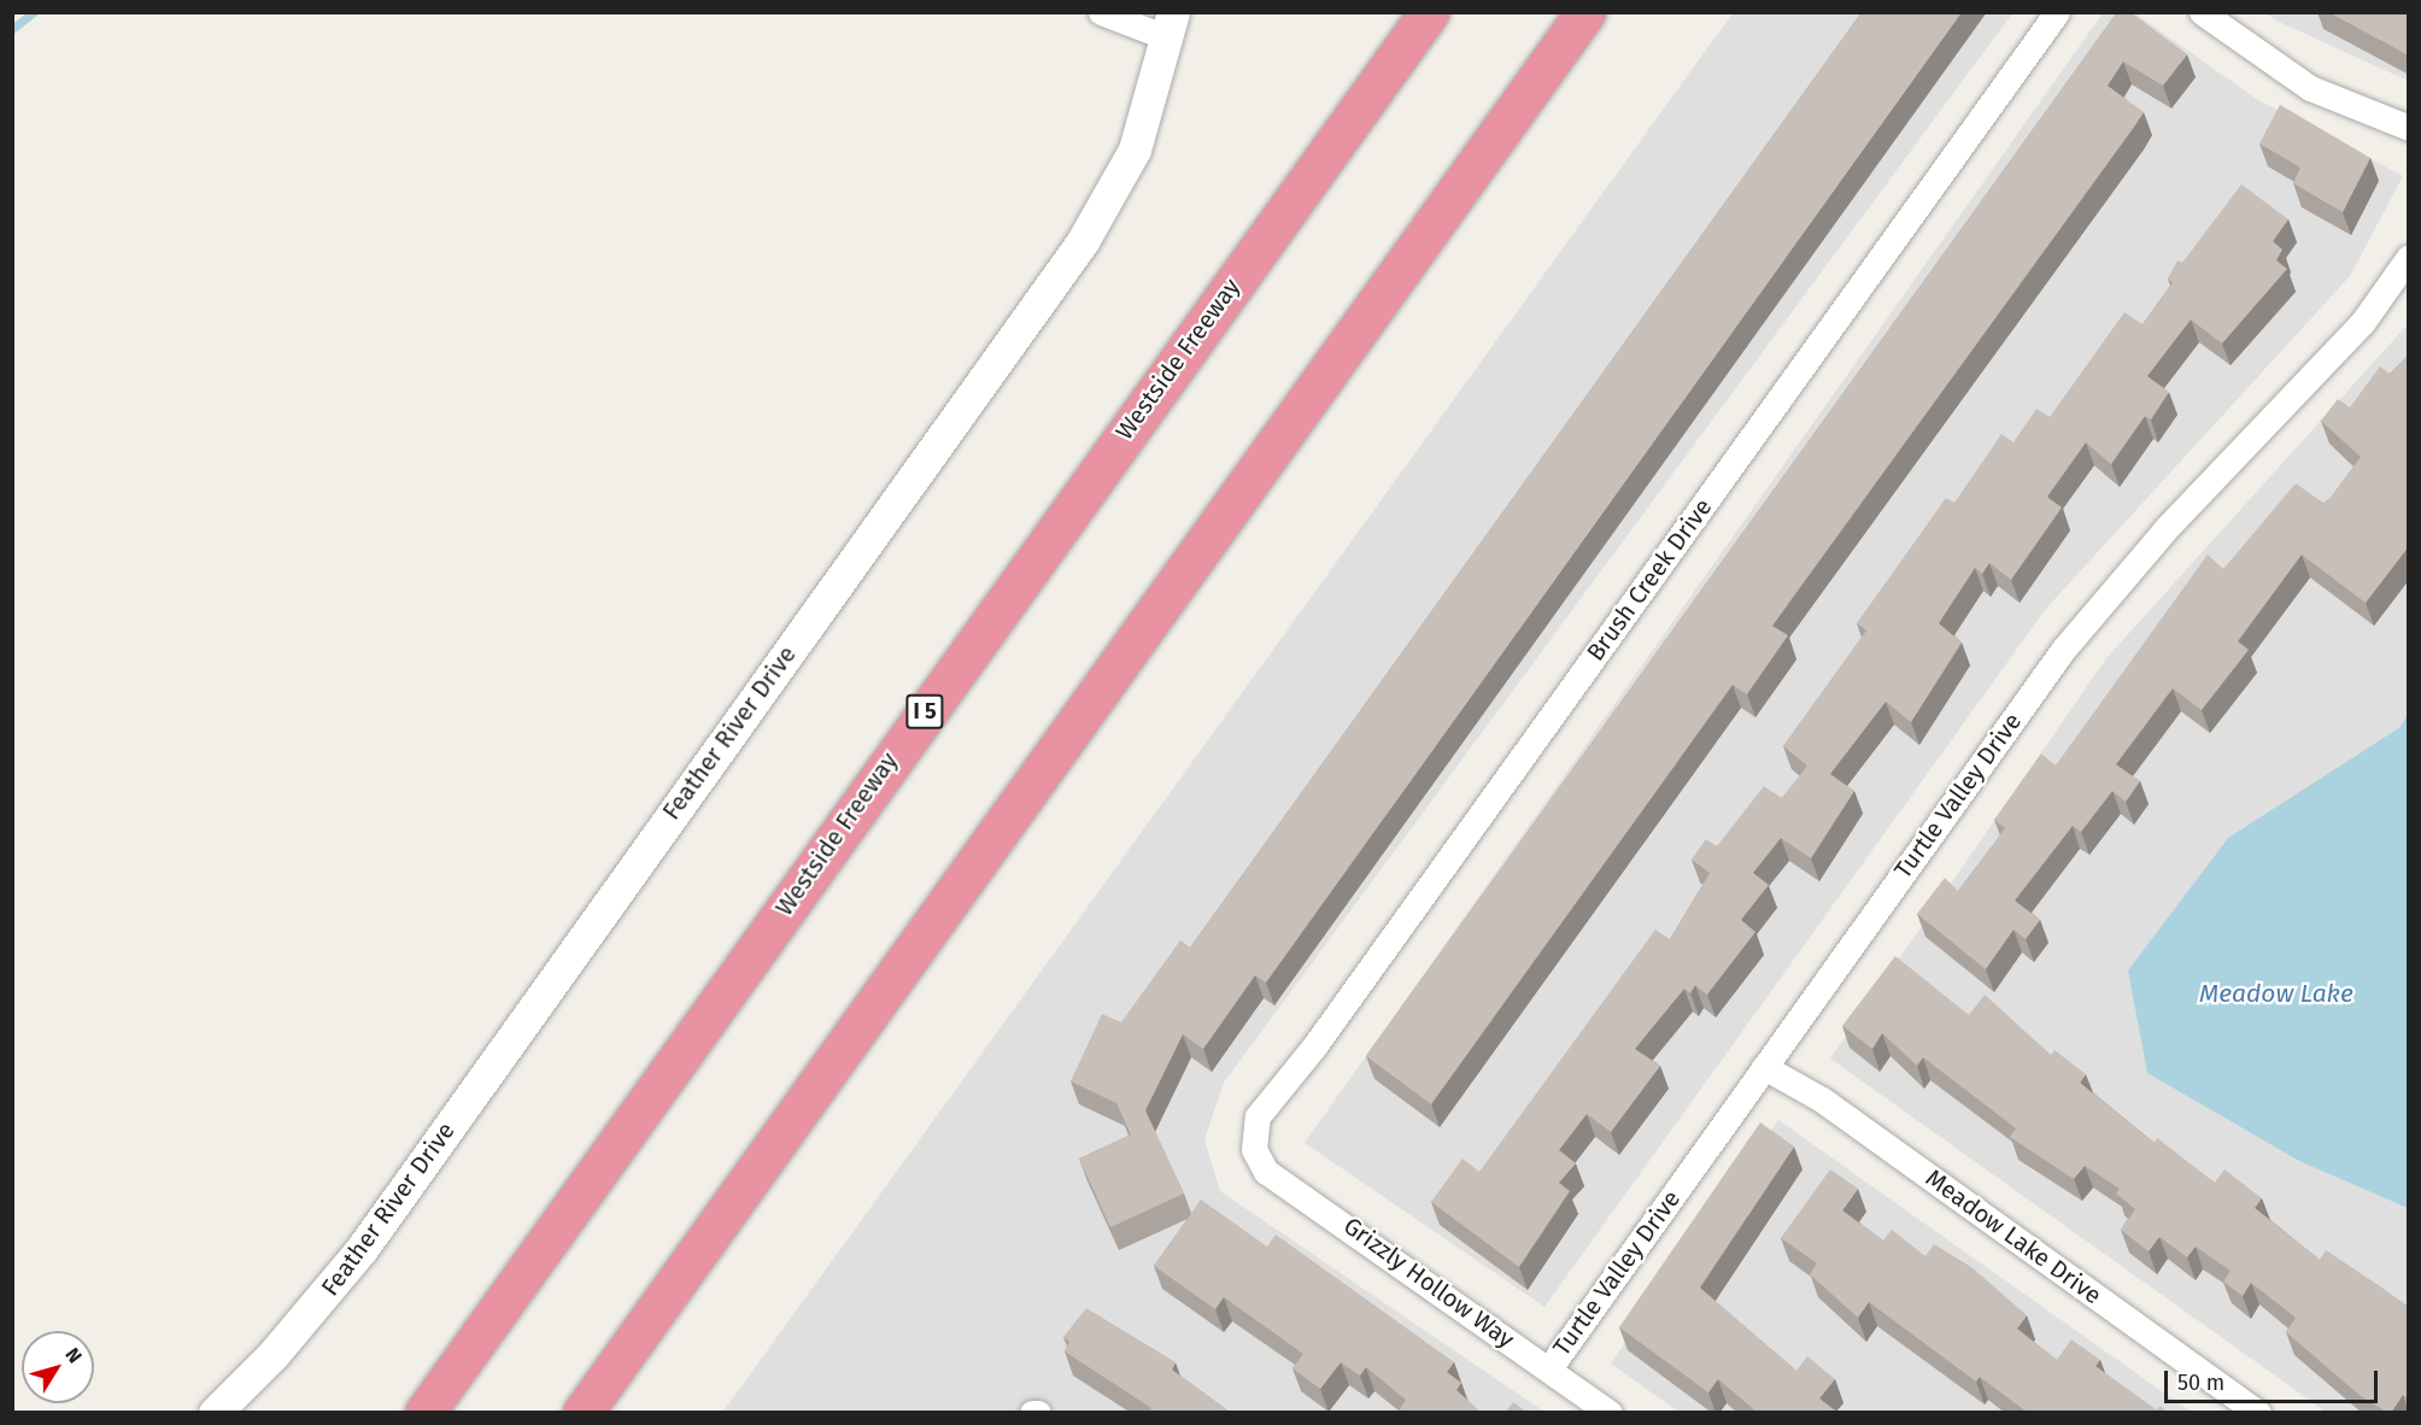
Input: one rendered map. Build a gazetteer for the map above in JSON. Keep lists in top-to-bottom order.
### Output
{
  "streets": {
    "highway": ["Westside Freeway", "I 5"],
    "street": [
      "Brush Creek Drive",
      "Feather River Drive",
      "Turtle Valley Drive",
      "Meadow Lake Drive",
      "Grizzly Hollow Way"
    ]
  },
  "crossings": [
    ["Brush Creek Drive", "Grizzly Hollow Way"],
    ["Turtle Valley Drive", "Meadow Lake Drive"],
    ["Turtle Valley Drive", "Grizzly Hollow Way"]
  ],
  "water": ["Meadow Lake"],
  "scale_bar": "50 m",
  "north": "top right"
}
